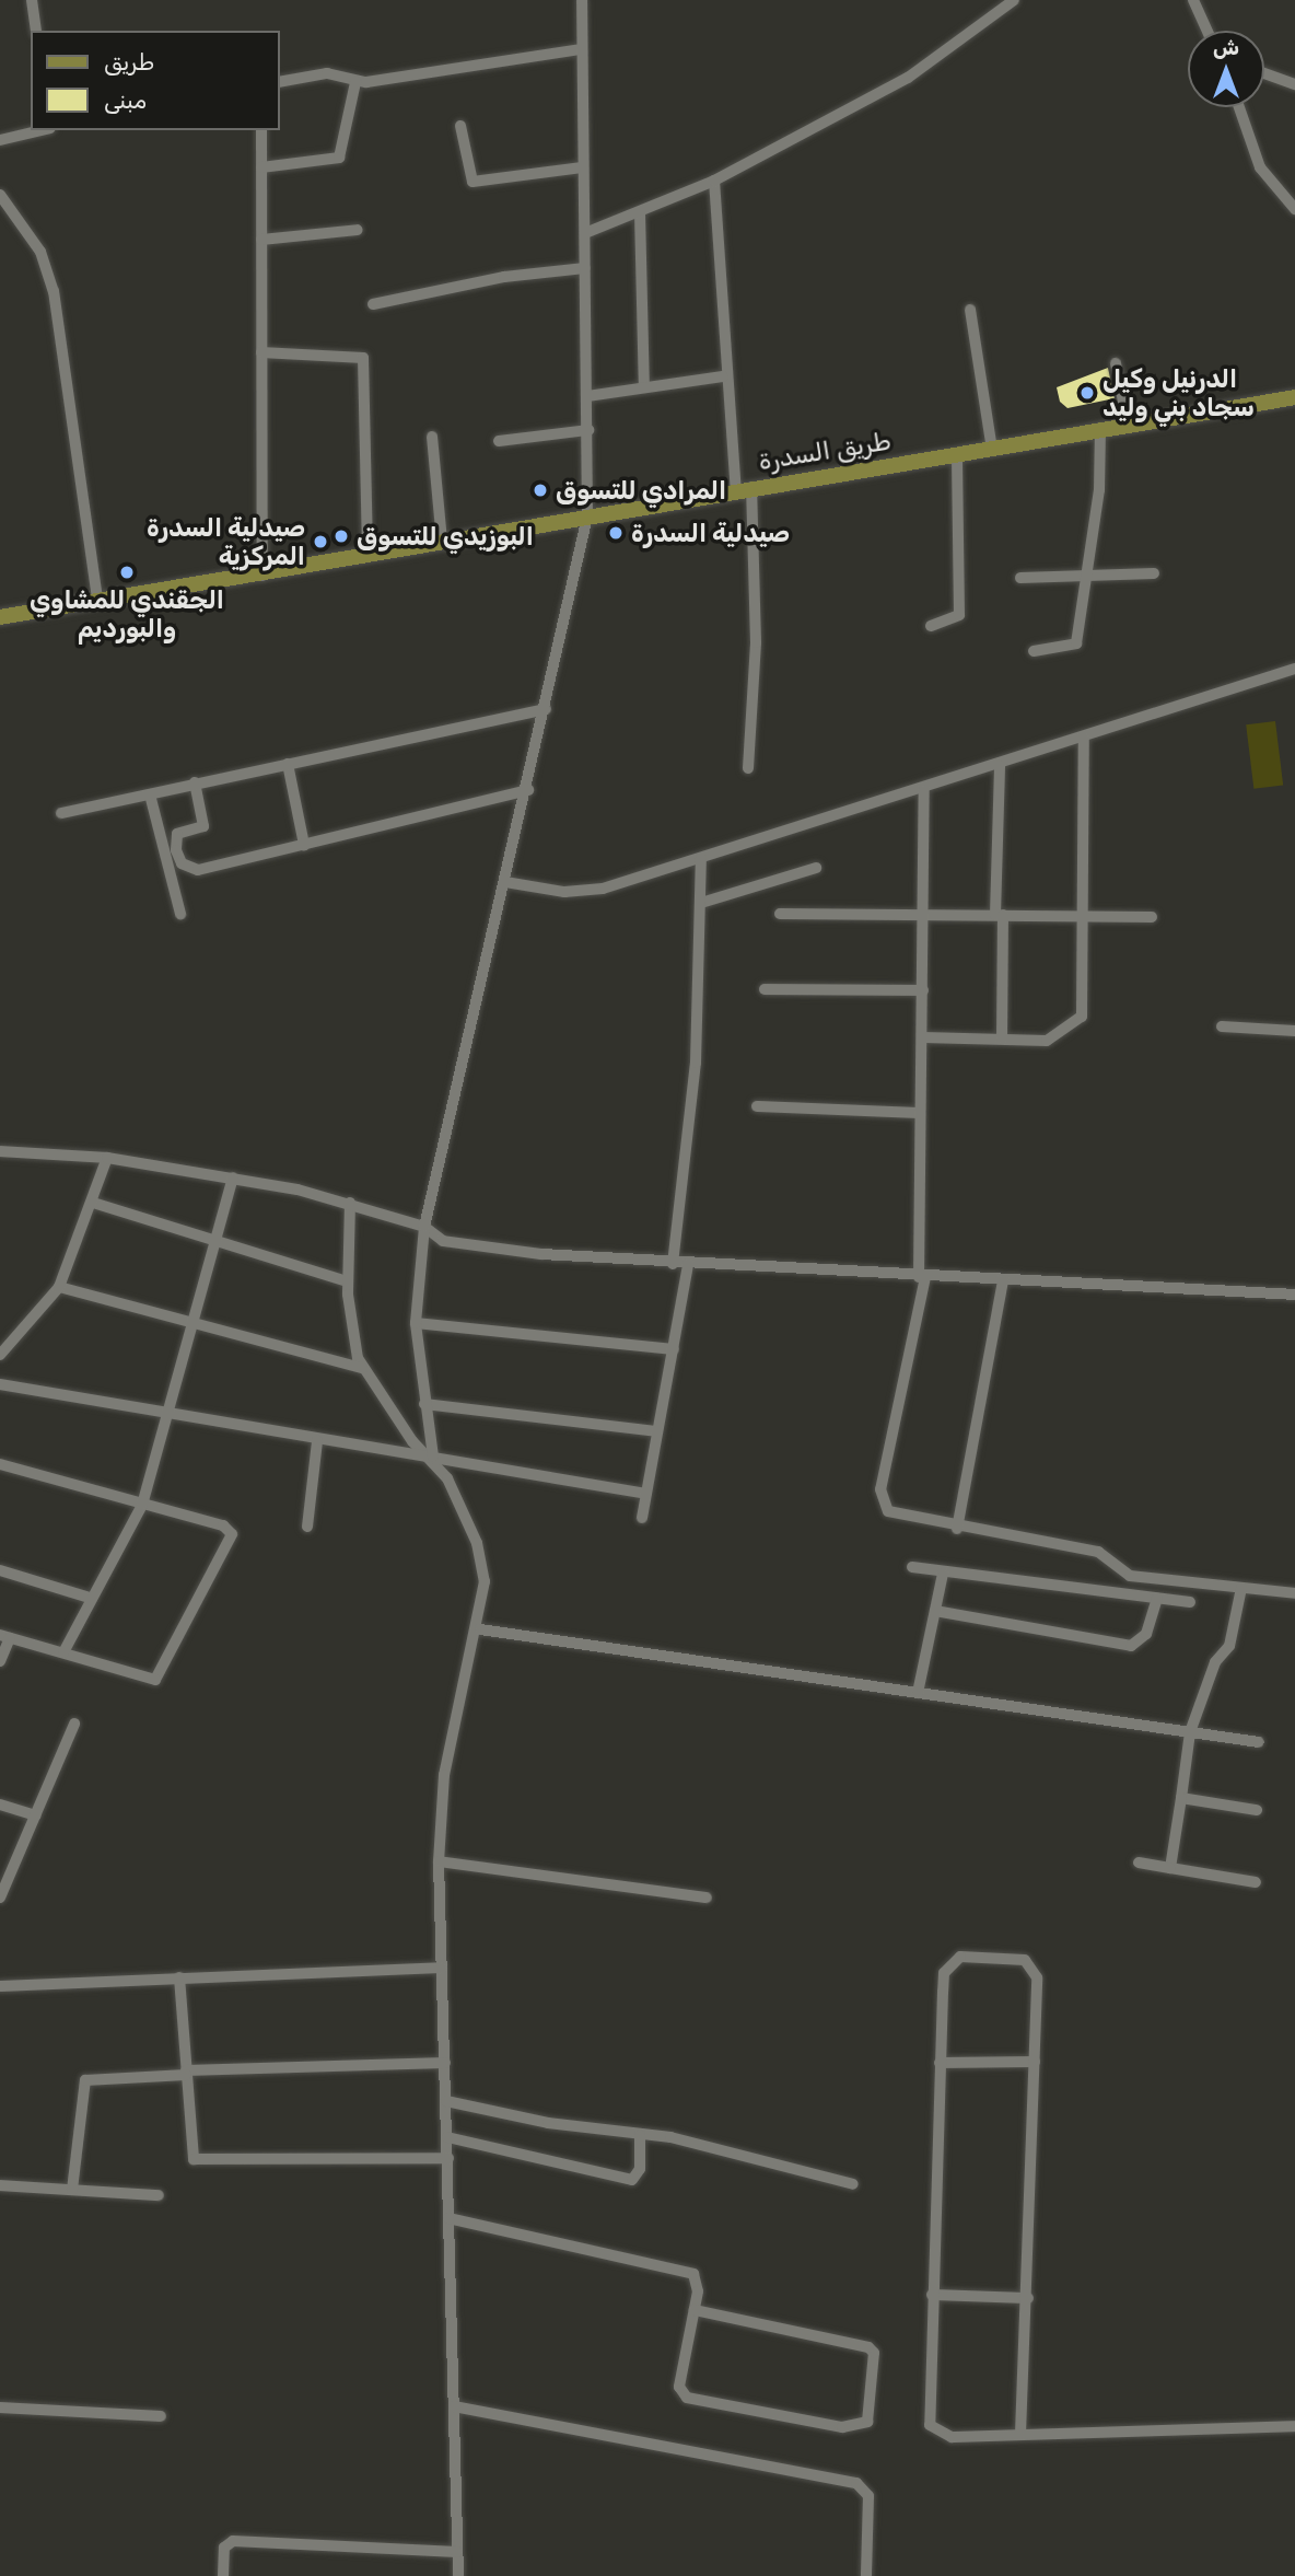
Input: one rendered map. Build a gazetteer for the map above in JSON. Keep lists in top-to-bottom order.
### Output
{
  "streets": {
    "main road": ["طريق السدرة"]
  },
  "places": [
    "الدرنيل وكيل سجاد بني وليد",
    "المرادي للتسوق",
    "صيدلية السدرة",
    "البوزيدي للتسوق",
    "صيدلية السدرة المركزية",
    "الجقندي للمشاوي والبورديم"
  ],
  "legend": ["طريق", "مبنى"],
  "north": "top"
}
